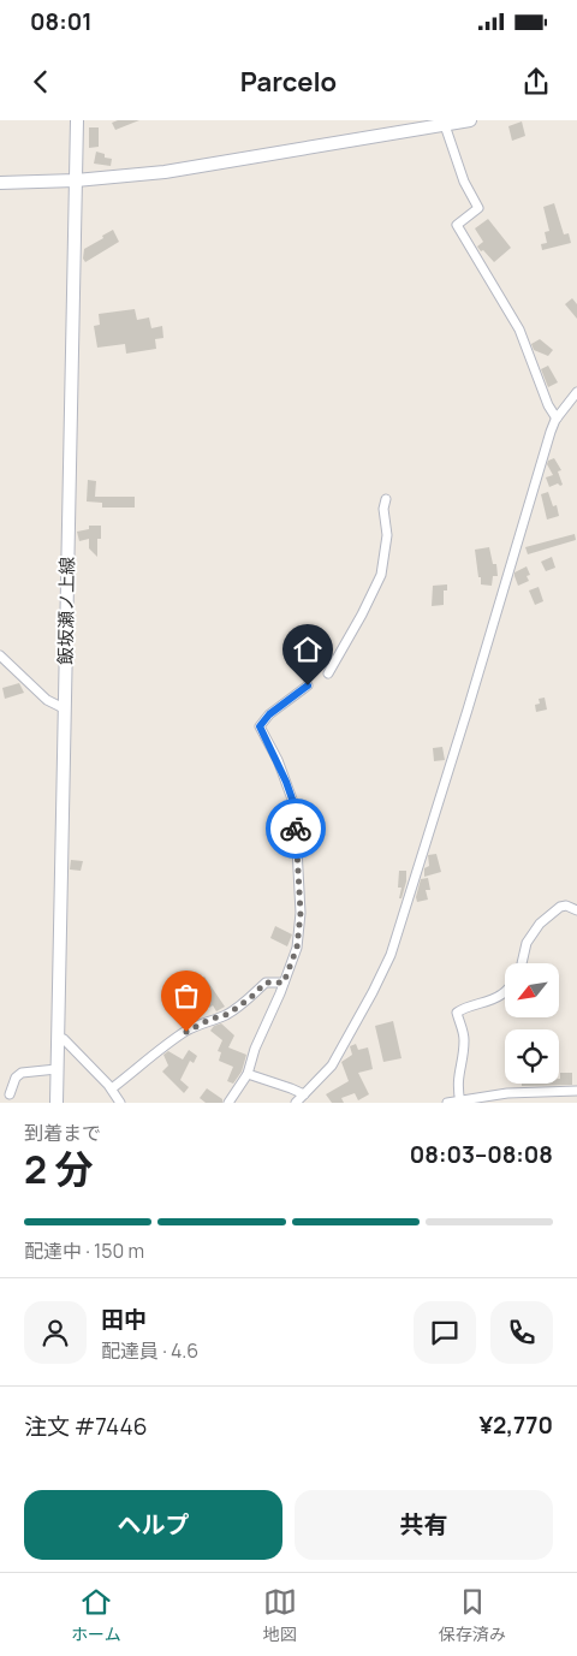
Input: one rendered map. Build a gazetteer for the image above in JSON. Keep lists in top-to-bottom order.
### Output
{
  "streets": {
    "main road": ["飯坂瀬ノ上線"]
  },
  "north": "bottom left",
  "page": {
    "status": "08:01",
    "header": "Parcelo",
    "heading": ["2 分", "到着まで", "08:03–08:08"],
    "panel": [
      "田中",
      "配達員 · 4.6",
      "注文 #7446",
      "¥2,770"
    ],
    "bar": "配達中 · 150 m",
    "buttons": ["ヘルプ", "共有"],
    "tabs": ["ホーム", "地図", "保存済み"]
  }
}
